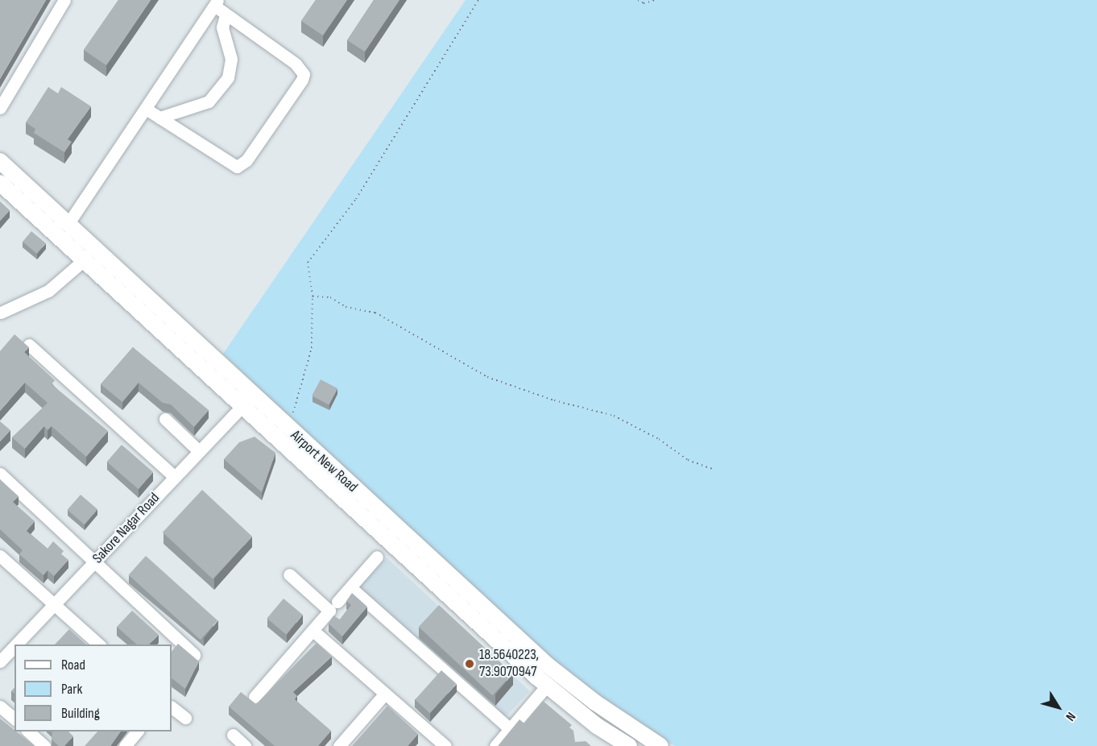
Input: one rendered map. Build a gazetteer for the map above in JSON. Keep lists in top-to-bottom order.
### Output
{
  "streets": {
    "main road": ["Airport New Road"],
    "street": ["Sakore Nagar Road"]
  },
  "crossings": [
    ["Airport New Road", "Sakore Nagar Road"]
  ],
  "places": ["18.5640223, 73.9070947"],
  "legend": ["Road", "Park", "Building"],
  "north": "bottom right"
}
